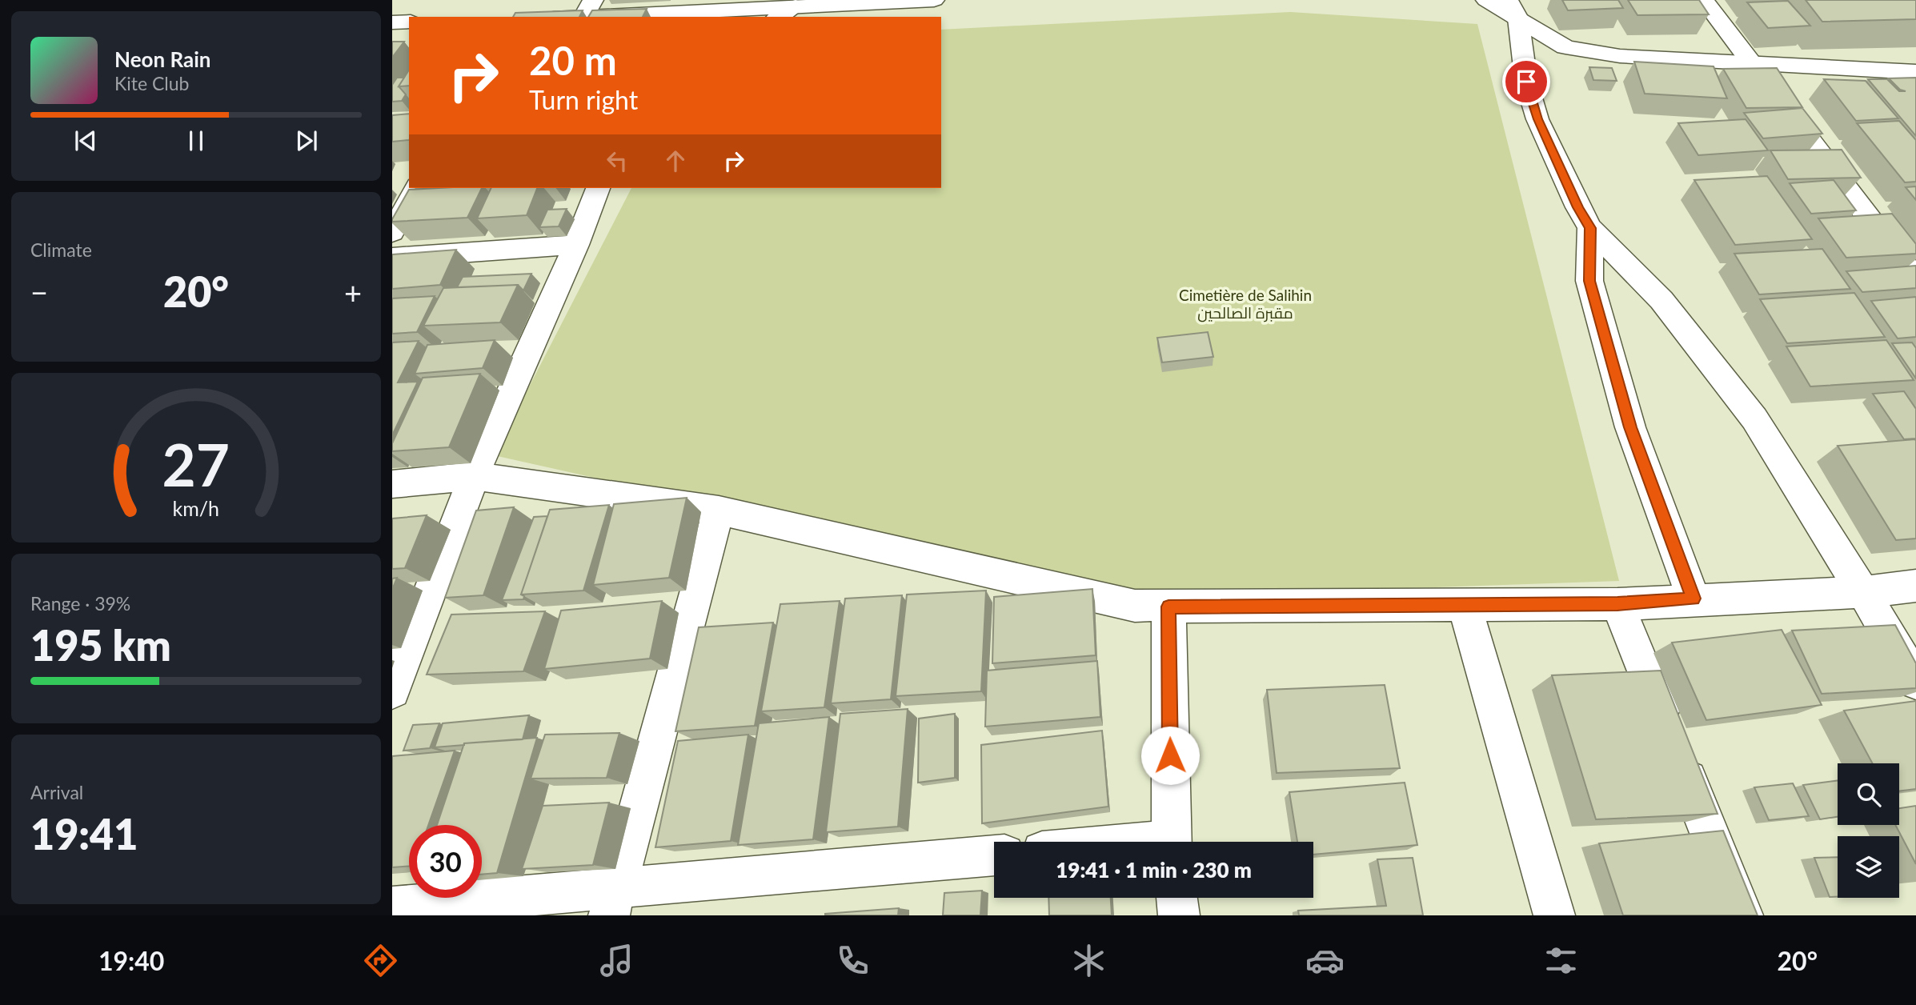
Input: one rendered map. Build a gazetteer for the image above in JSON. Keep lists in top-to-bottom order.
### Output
{
  "parks": ["Cimetière de Salihin مقبرة الصالحين"],
  "page": {
    "turn": ["20 m", "Turn right"],
    "song": ["Neon Rain", "Kite Club"],
    "tile": [
      "Climate",
      ["Range · 39%", "195 km"],
      ["Arrival", "19:41"]
    ],
    "heat": ["−", "20°", "+"],
    "limit": "30",
    "trip": "19:41 · 1 min · 230 m",
    "tabs": ["19:40", "20°"],
    "gauge": ["27", "km/h"]
  }
}
